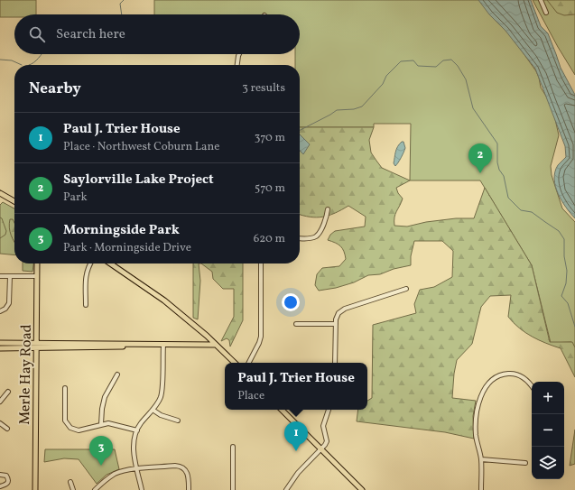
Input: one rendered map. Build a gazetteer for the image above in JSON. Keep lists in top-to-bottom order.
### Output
{
  "streets": {
    "main road": ["Merle Hay Road"]
  },
  "page": {
    "search": "Search here",
    "heading": ["Nearby", "3 results"],
    "list": [
      {
        "mark": "1",
        "name": "Paul J. Trier House",
        "note": "Place · Northwest Coburn Lane",
        "value": "370 m"
      },
      {
        "mark": "2",
        "name": "Saylorville Lake Project",
        "note": "Park",
        "value": "570 m"
      },
      {
        "mark": "3",
        "name": "Morningside Park",
        "note": "Park · Morningside Drive",
        "value": "620 m"
      }
    ],
    "pins": ["2", "1", "3"],
    "popup": ["Paul J. Trier House", "Place"],
    "map_buttons": ["+", "−"]
  }
}
